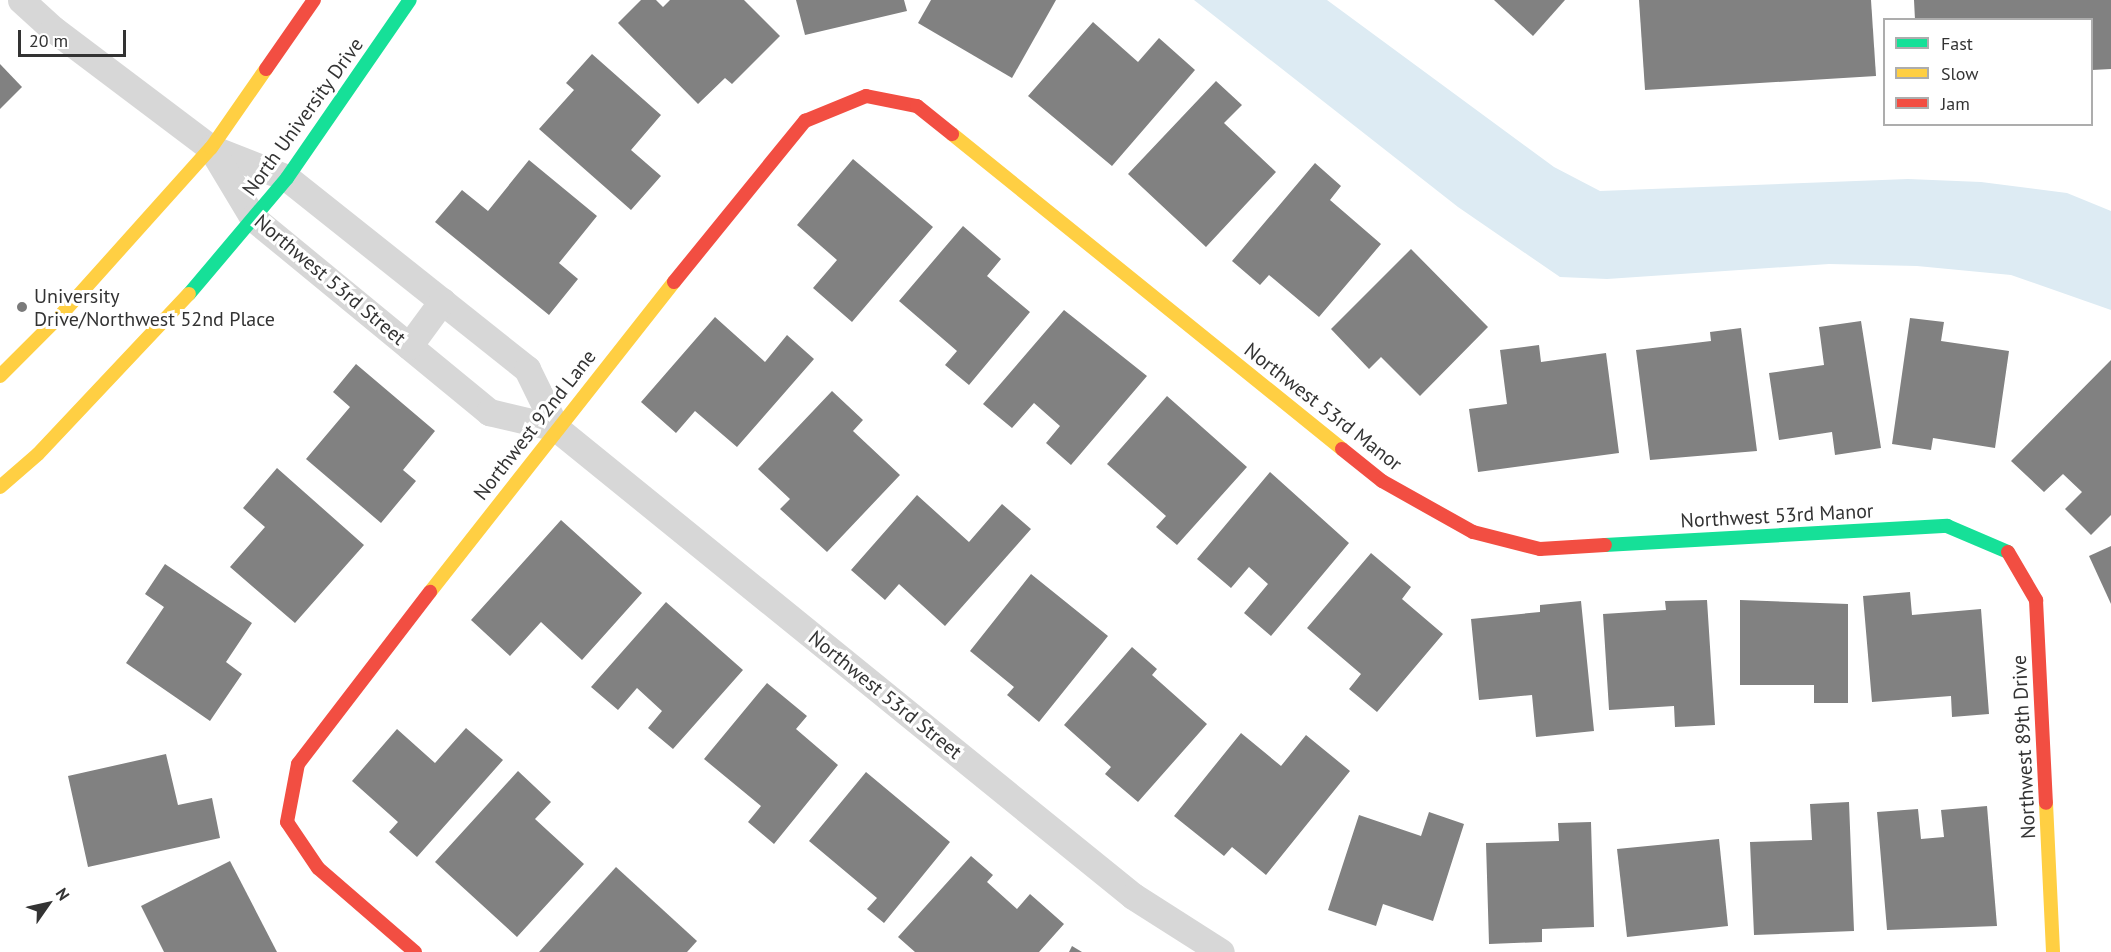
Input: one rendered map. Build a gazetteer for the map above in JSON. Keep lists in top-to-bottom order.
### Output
{
  "streets": {
    "street": [
      "North University Drive",
      "Northwest 53rd Street",
      "Northwest 53rd Manor",
      "Northwest 92nd Lane",
      "Northwest 89th Drive"
    ]
  },
  "crossings": [
    ["North University Drive", "Northwest 53rd Street"],
    ["Northwest 53rd Street", "Northwest 92nd Lane"],
    ["Northwest 53rd Manor", "Northwest 92nd Lane"],
    ["Northwest 53rd Manor", "Northwest 89th Drive"]
  ],
  "places": ["University Drive/Northwest 52nd Place"],
  "legend": ["Fast", "Slow", "Jam"],
  "scale_bar": "20 m",
  "north": "top right"
}
